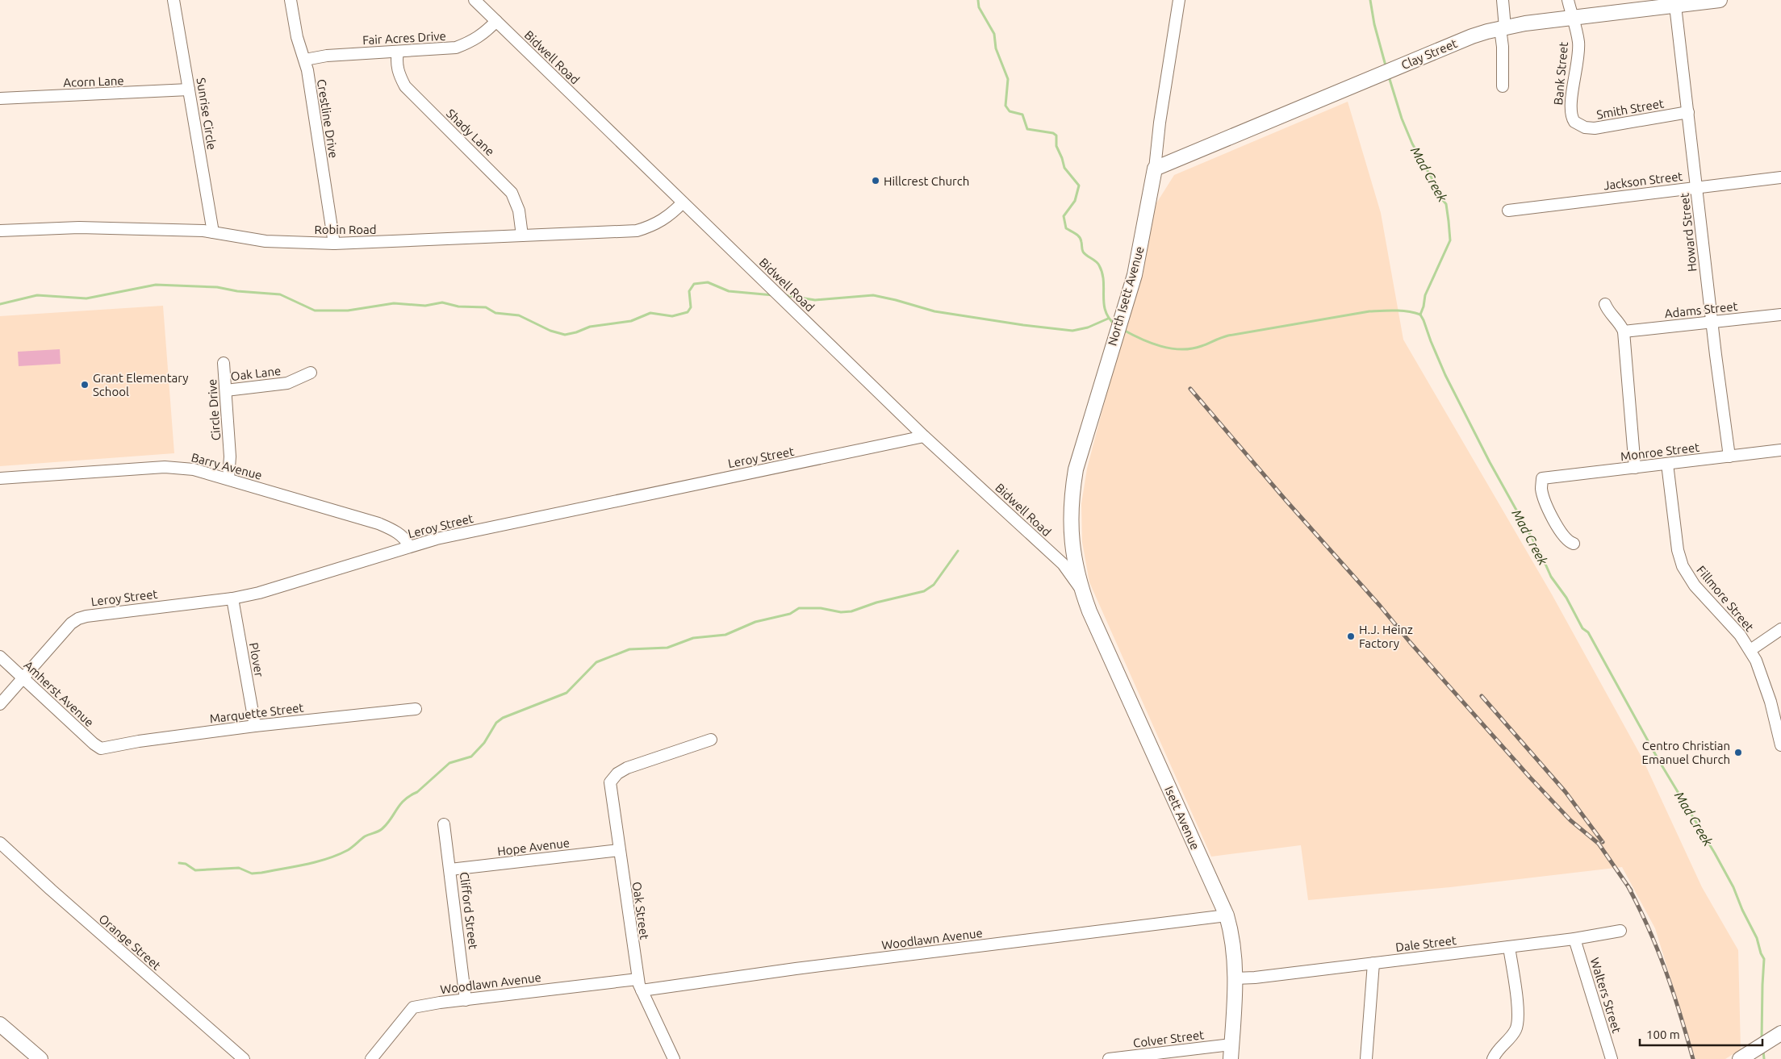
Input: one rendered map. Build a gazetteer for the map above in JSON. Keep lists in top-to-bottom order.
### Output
{
  "streets": {
    "main road": ["Clay Street", "North Isett Avenue", "Isett Avenue"],
    "street": [
      "Fair Acres Drive",
      "Bidwell Road",
      "Bank Street",
      "Acorn Lane",
      "Smith Street",
      "Sunrise Circle",
      "Crestline Drive",
      "Shady Lane",
      "Jackson Street",
      "Robin Road",
      "Howard Street",
      "Adams Street",
      "Oak Lane",
      "Circle Drive",
      "Monroe Street",
      "Leroy Street",
      "Barry Avenue",
      "Fillmore Street",
      "Plover",
      "Amherst Avenue",
      "Marquette Street",
      "Hope Avenue",
      "Clifford Street",
      "Oak Street",
      "Woodlawn Avenue",
      "Orange Street",
      "Dale Street",
      "Walters Street",
      "Colver Street"
    ]
  },
  "crossings": [
    ["Fair Acres Drive", "Bidwell Road"],
    ["Fair Acres Drive", "Crestline Drive"],
    ["Fair Acres Drive", "Shady Lane"],
    ["Clay Street", "Bank Street"],
    ["Clay Street", "Howard Street"],
    ["Clay Street", "North Isett Avenue"],
    ["Bidwell Road", "Robin Road"],
    ["Bidwell Road", "North Isett Avenue"],
    ["Bidwell Road", "Leroy Street"],
    ["Bidwell Road", "Isett Avenue"],
    ["Bank Street", "Smith Street"],
    ["Acorn Lane", "Sunrise Circle"],
    ["Smith Street", "Howard Street"],
    ["Sunrise Circle", "Robin Road"],
    ["Crestline Drive", "Robin Road"],
    ["Shady Lane", "Robin Road"],
    ["Jackson Street", "Howard Street"],
    ["Howard Street", "Adams Street"],
    ["Howard Street", "Monroe Street"],
    ["North Isett Avenue", "Isett Avenue"],
    ["Oak Lane", "Circle Drive"],
    ["Circle Drive", "Barry Avenue"],
    ["Monroe Street", "Fillmore Street"],
    ["Leroy Street", "Barry Avenue"],
    ["Leroy Street", "Plover"],
    ["Leroy Street", "Amherst Avenue"],
    ["Plover", "Marquette Street"],
    ["Amherst Avenue", "Marquette Street"],
    ["Isett Avenue", "Woodlawn Avenue"],
    ["Isett Avenue", "Dale Street"],
    ["Isett Avenue", "Colver Street"],
    ["Hope Avenue", "Clifford Street"],
    ["Hope Avenue", "Oak Street"],
    ["Clifford Street", "Woodlawn Avenue"],
    ["Oak Street", "Woodlawn Avenue"],
    ["Dale Street", "Walters Street"]
  ],
  "water": ["Mad Creek"],
  "places": [
    "Hillcrest Church",
    "Grant Elementary School",
    "H.J. Heinz Factory",
    "Centro Christian Emanuel Church"
  ],
  "scale_bar": "100 m"
}
